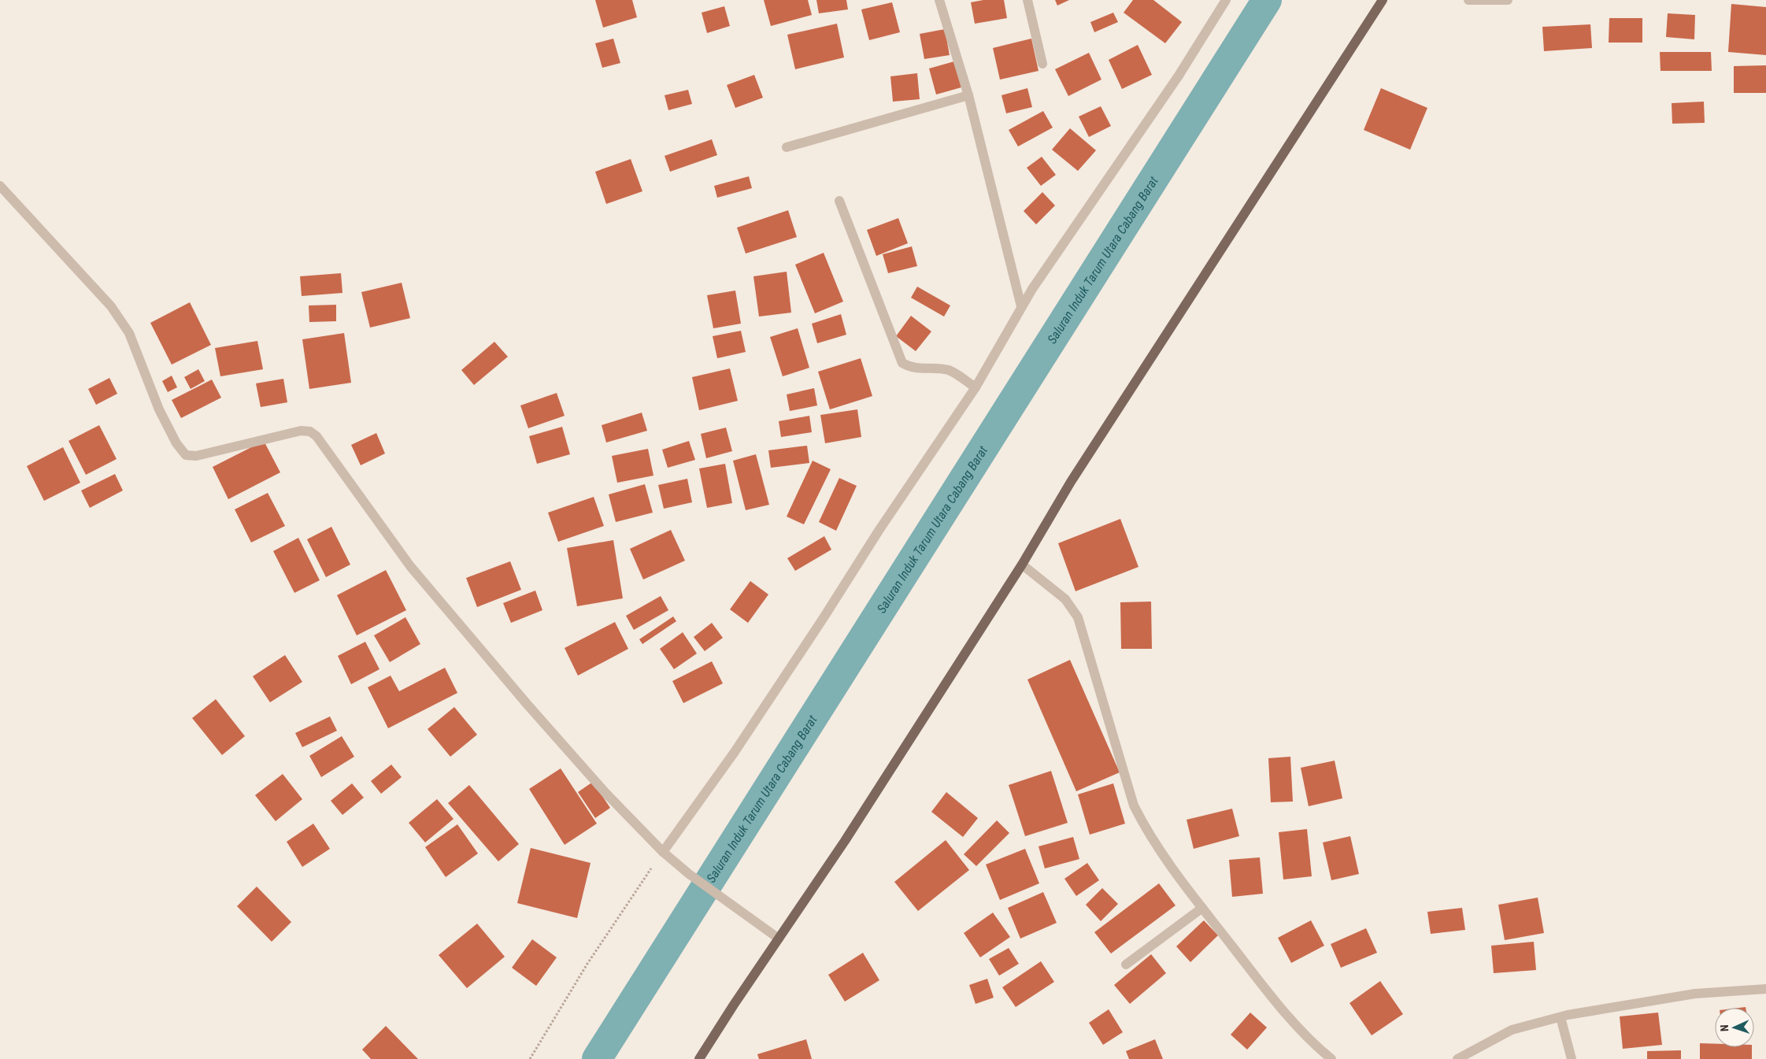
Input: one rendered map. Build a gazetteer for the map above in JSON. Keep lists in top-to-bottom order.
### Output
{
  "water": ["Saluran Induk Tarum Utara Cabang Barat"],
  "north": "left"
}
